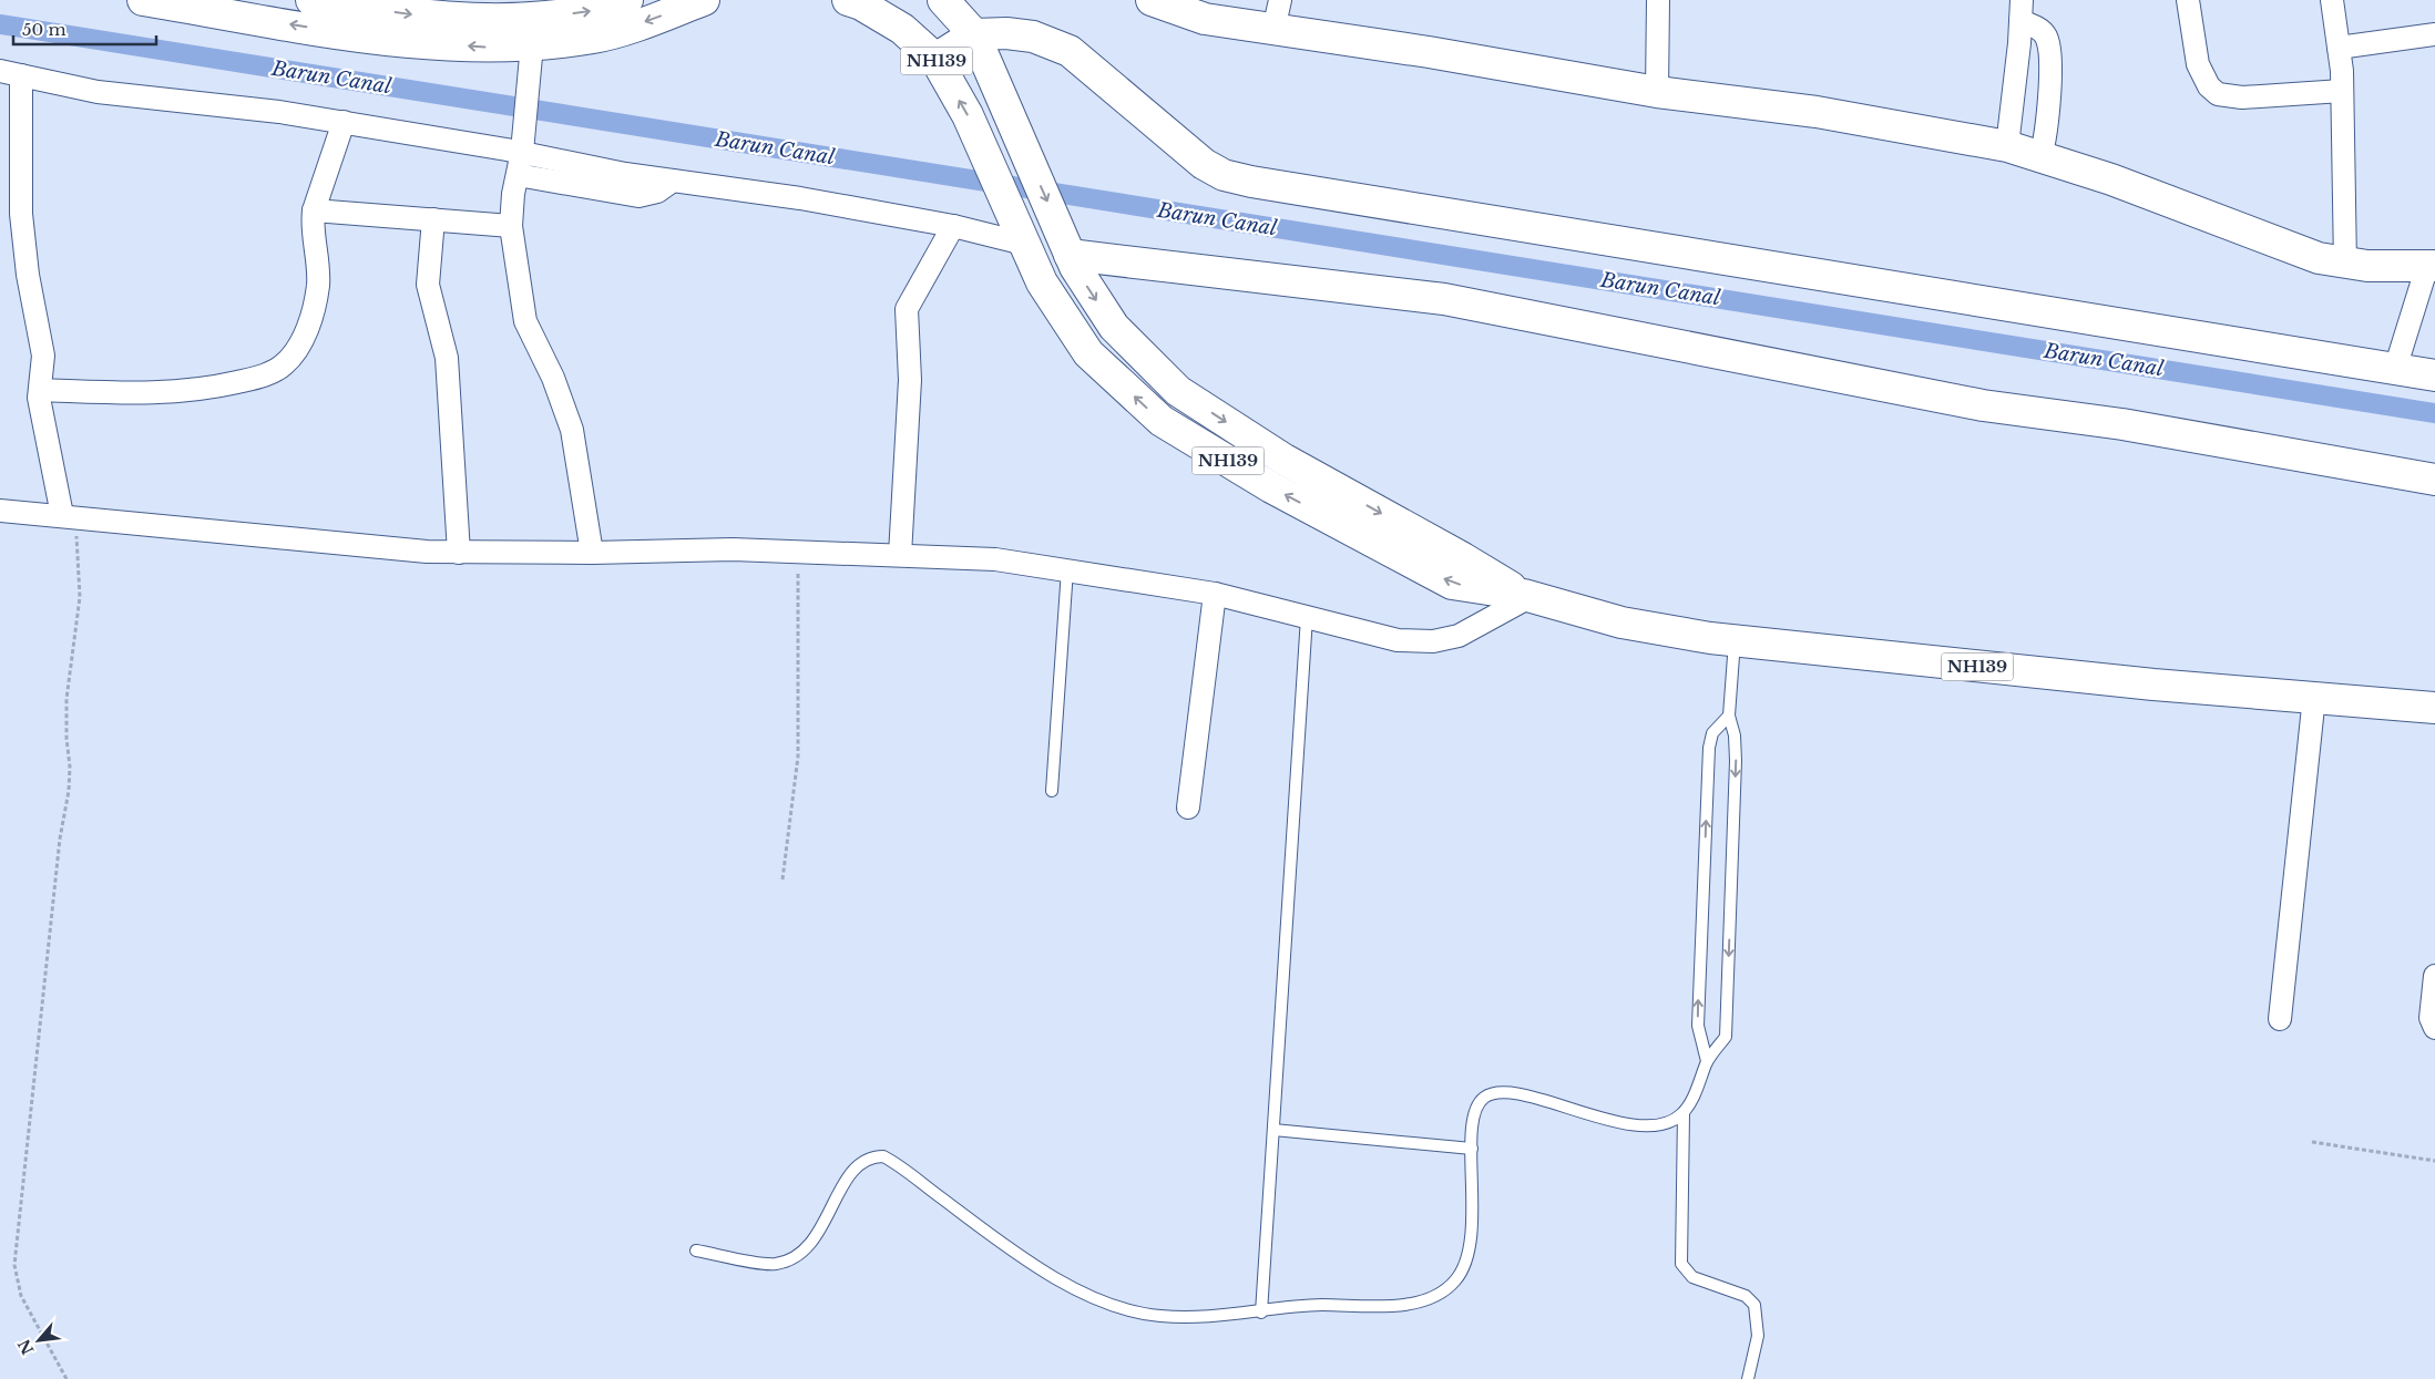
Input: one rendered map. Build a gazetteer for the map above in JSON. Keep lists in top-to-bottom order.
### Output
{
  "streets": {
    "main road": ["NH139"]
  },
  "water": ["Barun Canal"],
  "scale_bar": "50 m",
  "north": "bottom left"
}
